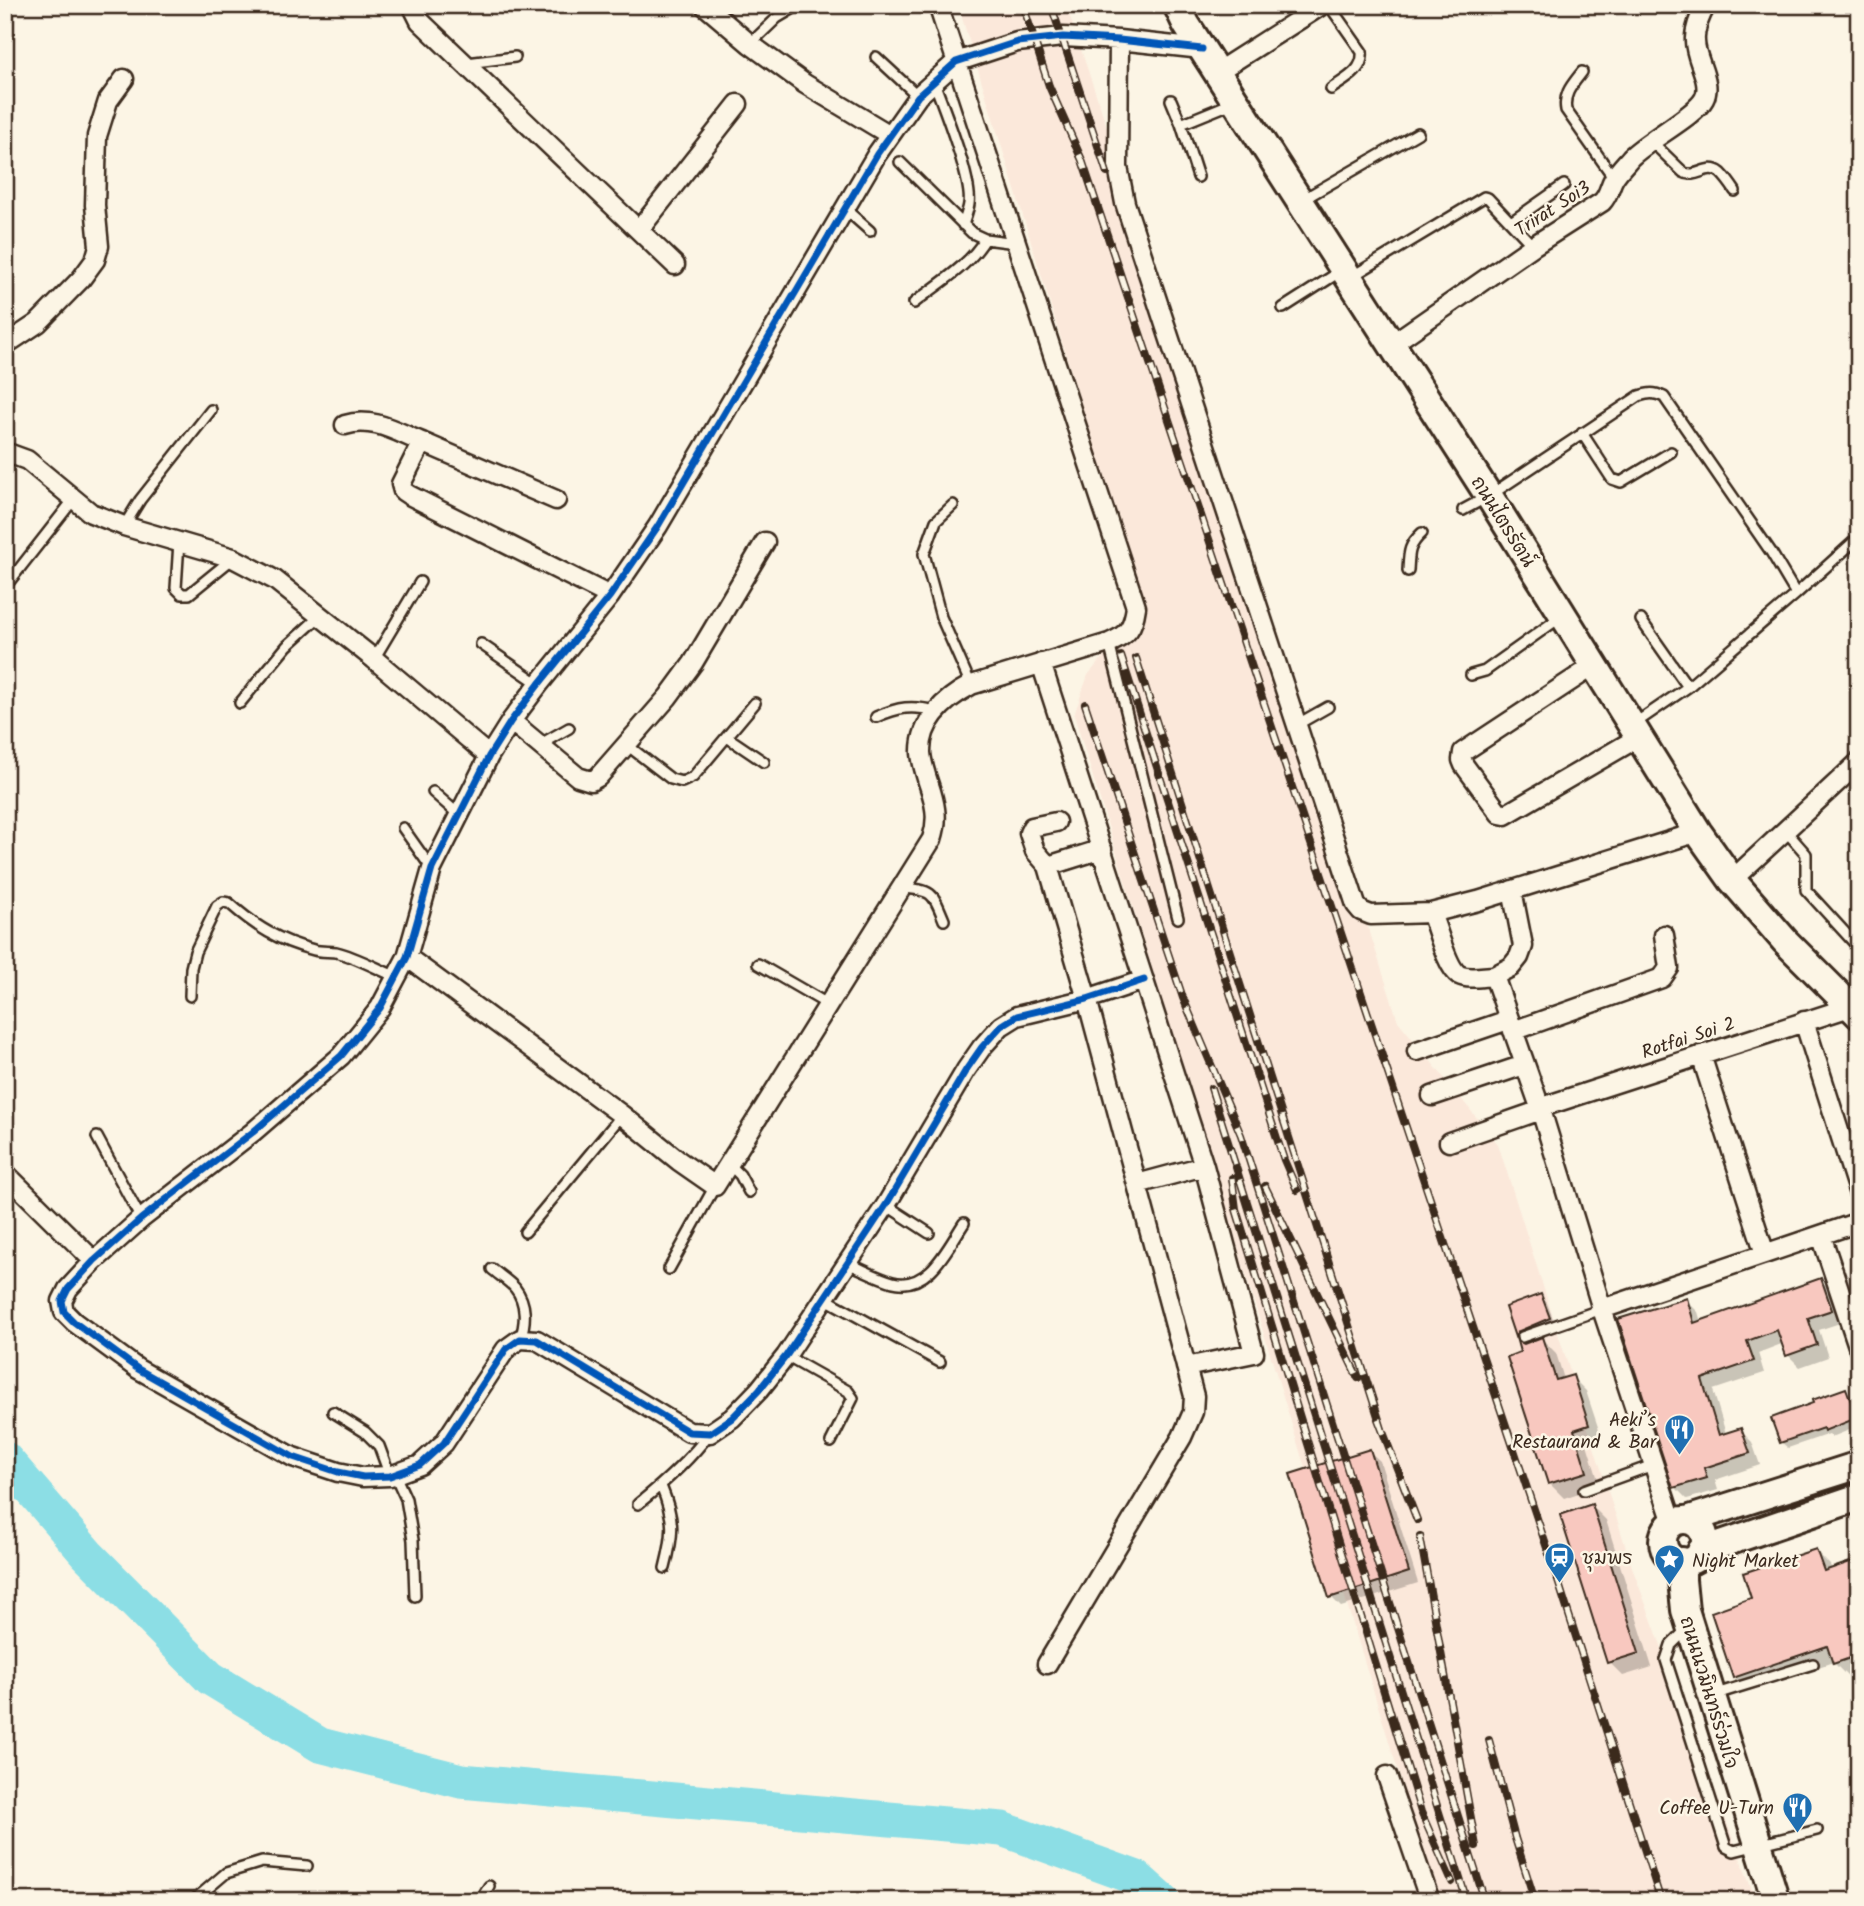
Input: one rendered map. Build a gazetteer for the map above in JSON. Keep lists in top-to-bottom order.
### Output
{
  "streets": {
    "main road": ["ถนนไตรรัตน์", "ถนนนวมินทร์ร่วมใจ"],
    "street": ["Trirat Soi3", "Rotfai Soi 2"]
  },
  "crossings": [
    ["Trirat Soi3", "ถนนไตรรัตน์"],
    ["ถนนไตรรัตน์", "Rotfai Soi 2"]
  ],
  "places": {
    "restaurant": ["Aeki’s Restaurand & Bar", "Coffee U-Turn"],
    "station": ["ชุมพร"],
    "place": ["Night Market"]
  }
}
